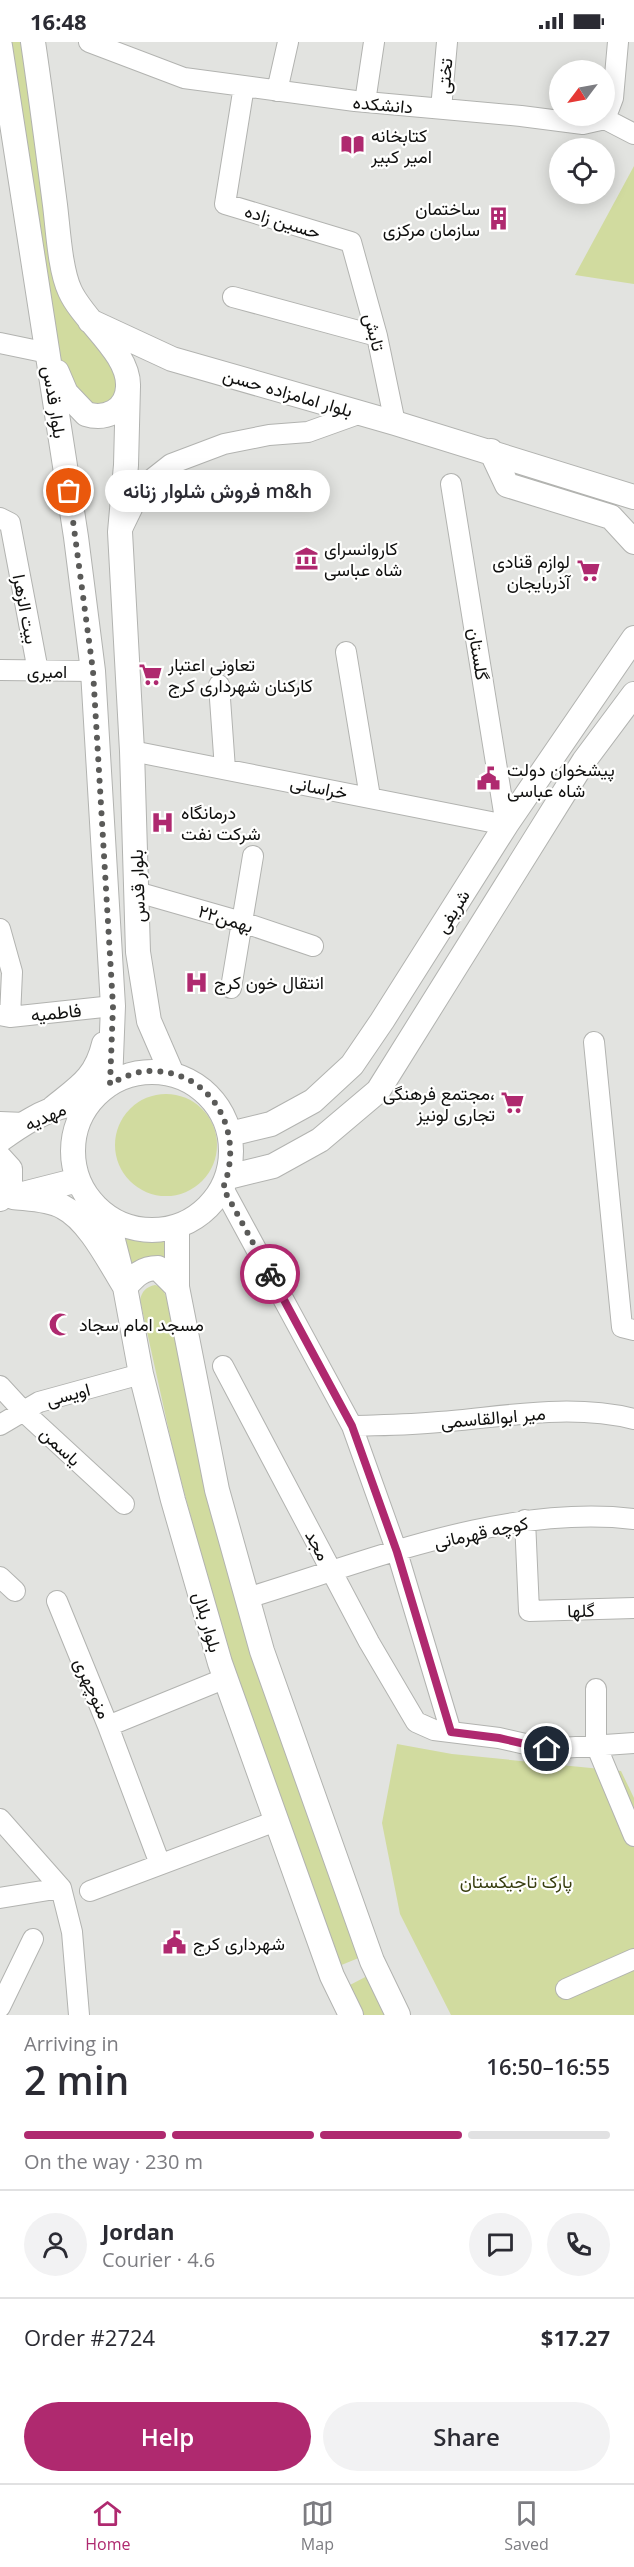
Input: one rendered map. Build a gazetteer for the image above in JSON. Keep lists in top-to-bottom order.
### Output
{
  "streets": {
    "main road": [
      "بلوار امامزاده حسن",
      "بلوار قدس",
      "شریفی",
      "مهدیه",
      "بلوار بلال"
    ],
    "street": [
      "تختی",
      "دانشکده",
      "حسین زاده",
      "تابش",
      "بیت الزهرا",
      "گلستان",
      "امیری",
      "خراسانی",
      "۲۲بهمن",
      "فاطمیه",
      "اویسی",
      "میر ابوالقاسمی",
      "یاسمن",
      "کوچه قهرمانی",
      "مجد",
      "گلها",
      "منوچهری"
    ]
  },
  "crossings": [
    ["تختی", "دانشکده"],
    ["دانشکده", "حسین زاده"],
    ["حسین زاده", "تابش"],
    ["تابش", "بلوار امامزاده حسن"],
    ["بلوار قدس", "امیری"],
    ["بلوار قدس", "خراسانی"],
    ["بلوار قدس", "شریفی"],
    ["بلوار قدس", "۲۲بهمن"],
    ["بلوار قدس", "فاطمیه"],
    ["بلوار قدس", "مهدیه"],
    ["بلوار قدس", "بلوار بلال"],
    ["بیت الزهرا", "امیری"],
    ["گلستان", "خراسانی"],
    ["گلستان", "شریفی"],
    ["خراسانی", "شریفی"],
    ["شریفی", "مهدیه"],
    ["شریفی", "بلوار بلال"],
    ["مهدیه", "بلوار بلال"],
    ["اویسی", "یاسمن"],
    ["اویسی", "بلوار بلال"],
    ["کوچه قهرمانی", "مجد"],
    ["کوچه قهرمانی", "گلها"],
    ["بلوار بلال", "منوچهری"]
  ],
  "parks": ["پارک تاجیکستان"],
  "places": {
    "library": ["کتابخانه امیر کبیر"],
    "building": ["ساختمان سازمان مرکزی"],
    "other": ["فروش شلوار زنانه m&h"],
    "museum": ["کاروانسرای شاه عباسی"],
    "supermarket": ["لوازم قنادی آذربایجان", "تعاونی اعتبار کارکنان شهرداری کرج", "مجتمع فرهنگی، تجاری لونیز"],
    "public building": ["پیشخوان دولت شاه عباسی", "شهرداری کرج"],
    "hospital": ["درمانگاه شرکت نفت", "انتقال خون کرج"],
    "mosque": ["مسجد امام سجاد"]
  },
  "north": "bottom left",
  "page": {
    "status": "16:48",
    "bubble": "فروش شلوار زنانه m&h",
    "heading": ["2 min", "Arriving in", "16:50–16:55"],
    "panel": [
      "Jordan",
      "Courier · 4.6",
      "Order #2724",
      "$17.27"
    ],
    "bar": "On the way · 230 m",
    "buttons": ["Help", "Share"],
    "tabs": ["Home", "Map", "Saved"]
  }
}
